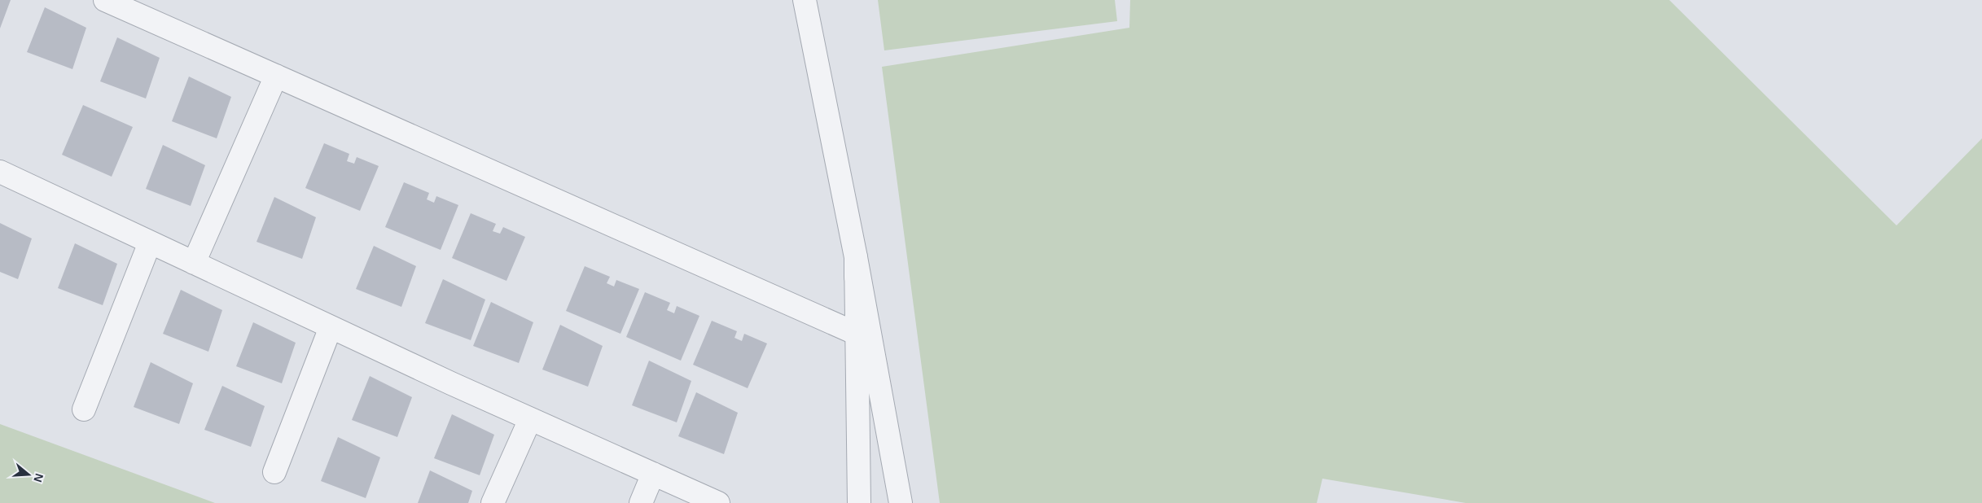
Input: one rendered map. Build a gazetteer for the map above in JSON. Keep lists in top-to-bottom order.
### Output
{
  "north": "right"
}
